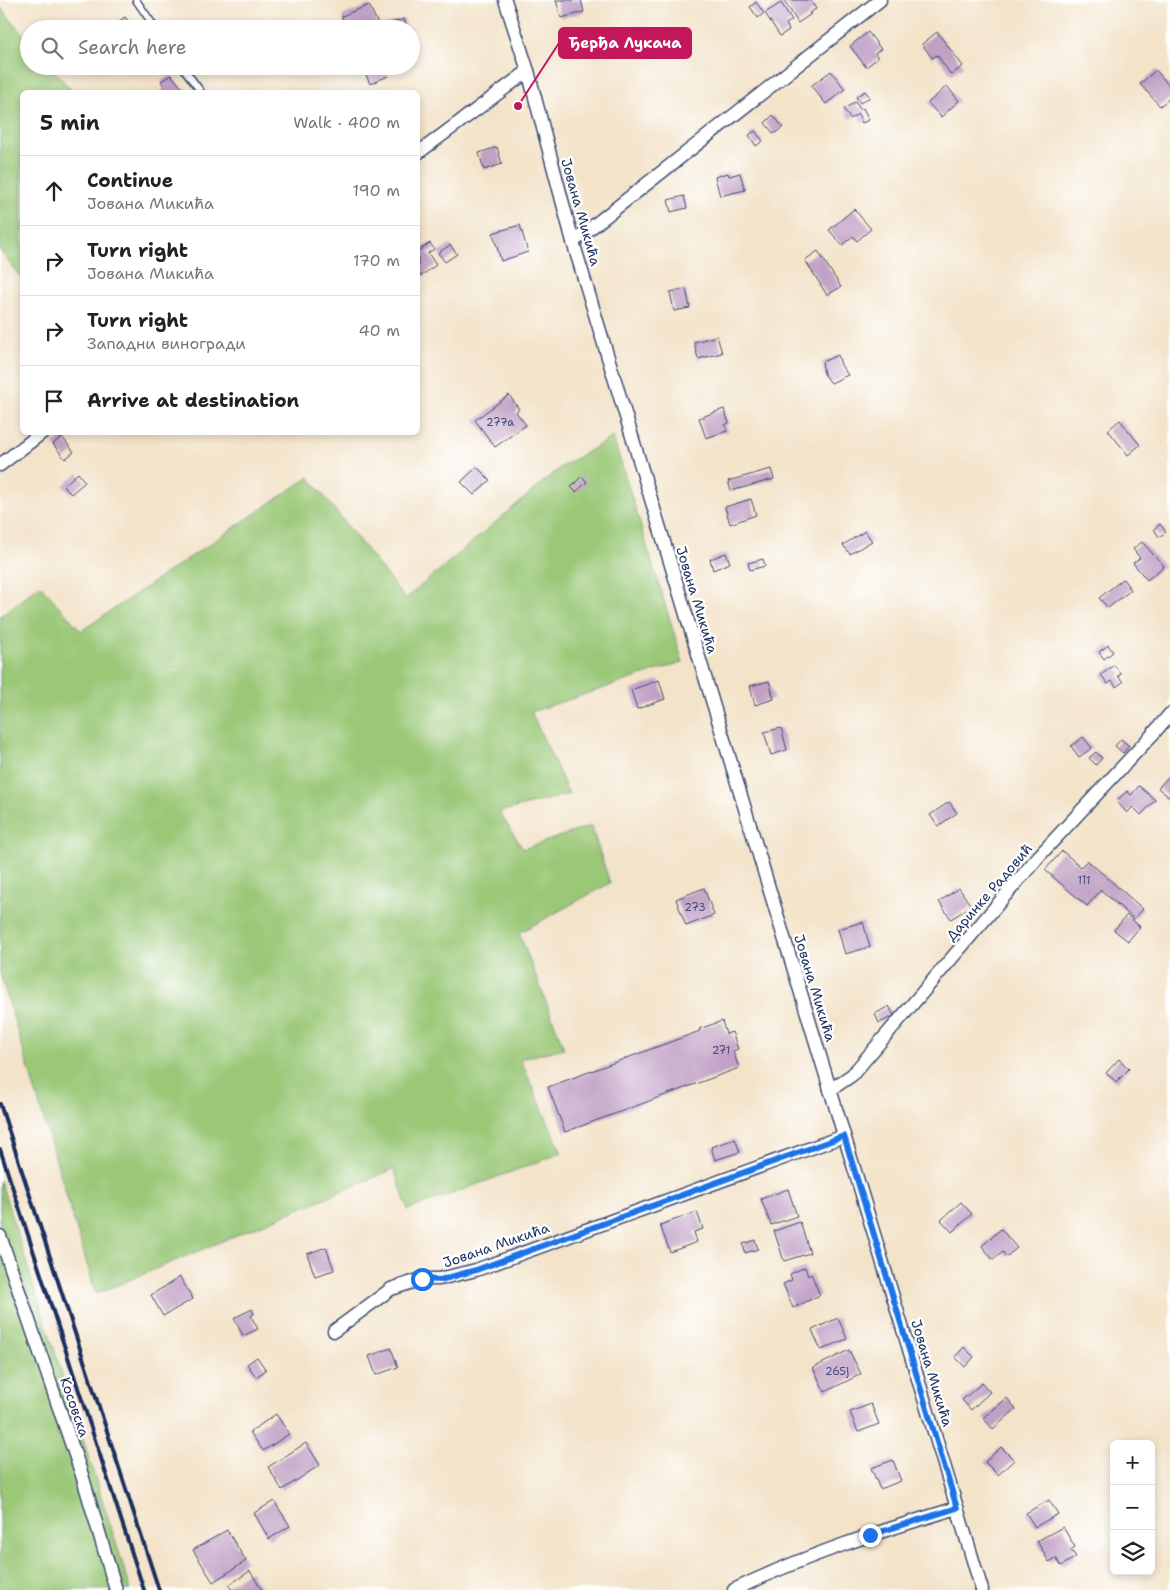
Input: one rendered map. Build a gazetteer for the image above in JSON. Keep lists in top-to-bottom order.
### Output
{
  "streets": {
    "street": ["Јована Микића", "Даринке Радовић", "Косовска"]
  },
  "crossings": [
    ["Јована Микића", "Даринке Радовић"]
  ],
  "places": ["Ђерђа Лукача"],
  "house_numbers": [
    "277a",
    "111",
    "273",
    "271",
    "265j"
  ],
  "page": {
    "search": "Search here",
    "heading": ["5 min", "Walk · 400 m"],
    "list": [
      ["Continue", "Јована Микића", "190 m"],
      ["Turn right", "Јована Микића", "170 m"],
      ["Turn right", "Западни виногради", "40 m"],
      "Arrive at destination"
    ],
    "map_buttons": ["+", "−"]
  }
}
